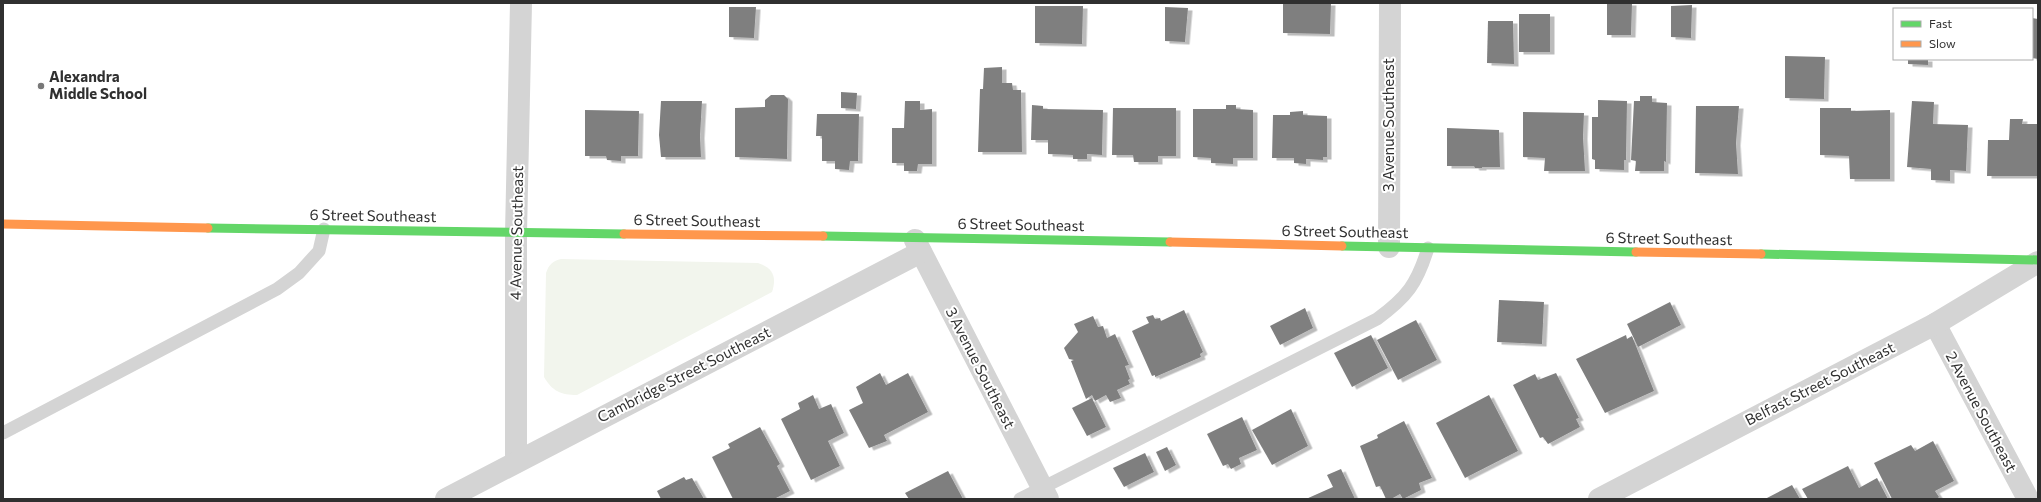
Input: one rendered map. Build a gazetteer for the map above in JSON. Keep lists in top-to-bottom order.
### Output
{
  "streets": {
    "street": [
      "3 Avenue Southeast",
      "6 Street Southeast",
      "4 Avenue Southeast",
      "Cambridge Street Southeast",
      "Belfast Street Southeast",
      "2 Avenue Southeast"
    ]
  },
  "crossings": [
    ["3 Avenue Southeast", "6 Street Southeast"],
    ["3 Avenue Southeast", "Cambridge Street Southeast"],
    ["6 Street Southeast", "4 Avenue Southeast"],
    ["6 Street Southeast", "Cambridge Street Southeast"],
    ["6 Street Southeast", "Belfast Street Southeast"],
    ["4 Avenue Southeast", "Cambridge Street Southeast"],
    ["Belfast Street Southeast", "2 Avenue Southeast"]
  ],
  "places": ["Alexandra Middle School"],
  "legend": ["Fast", "Slow"]
}
